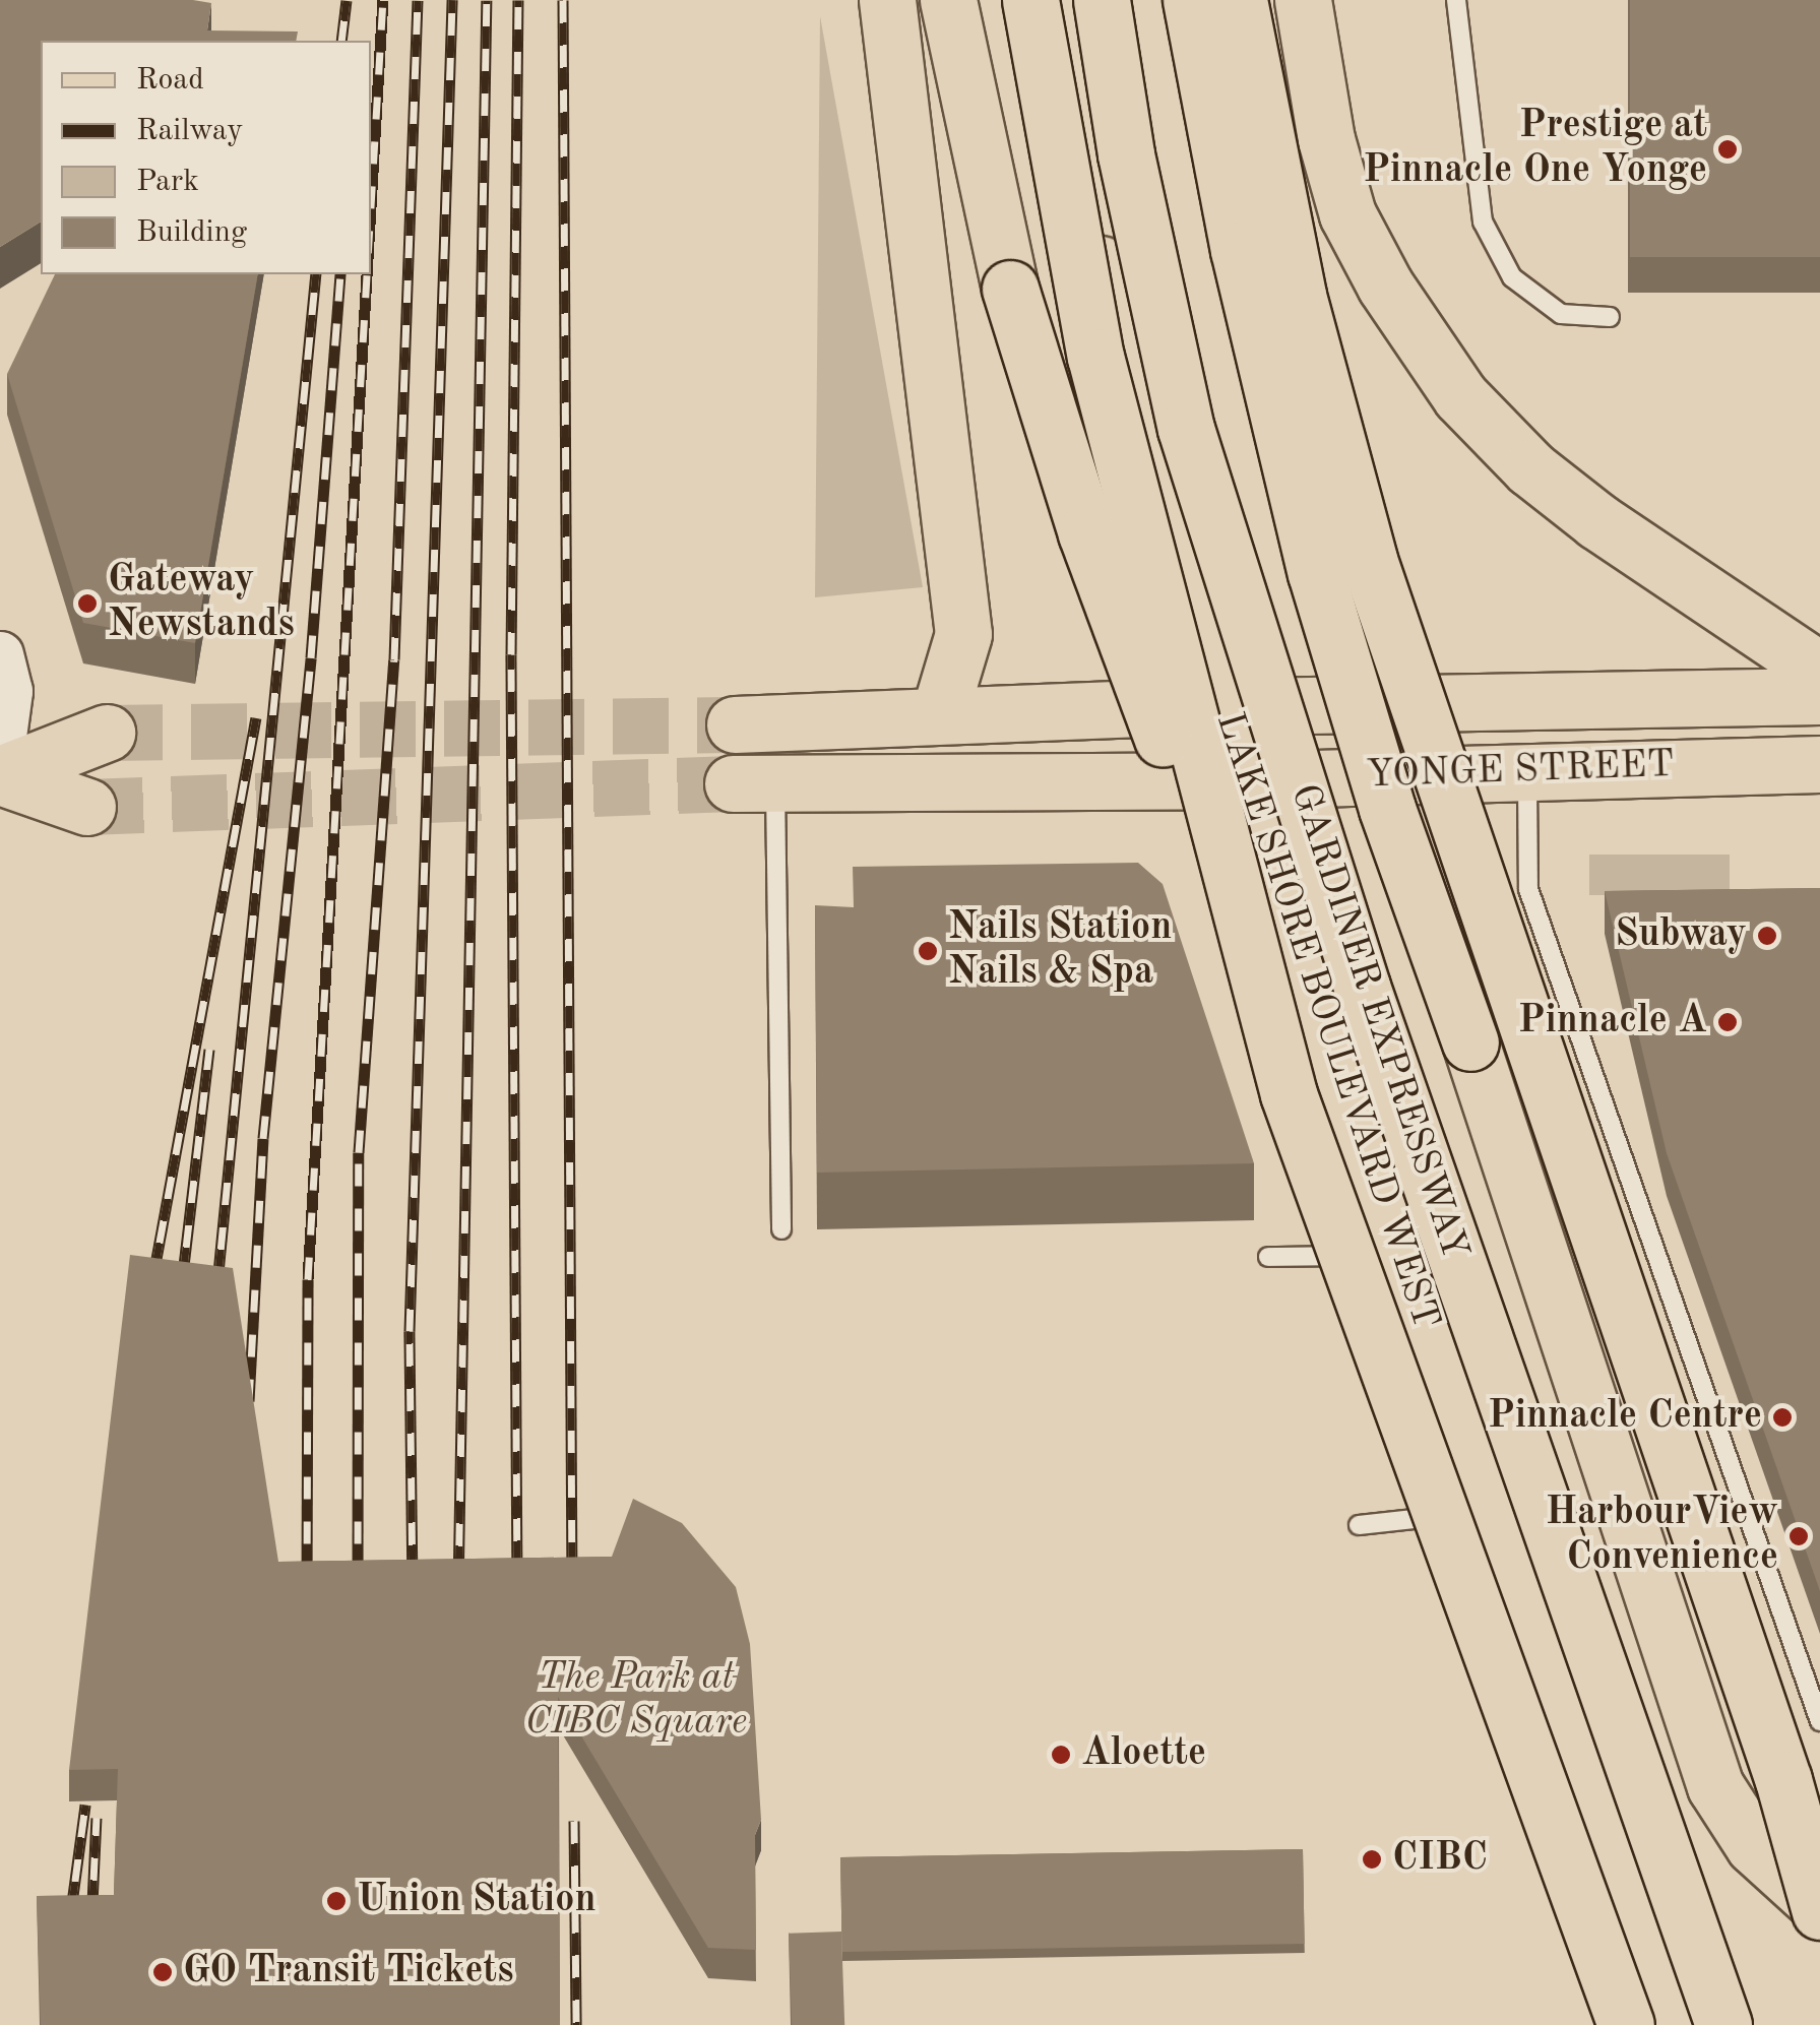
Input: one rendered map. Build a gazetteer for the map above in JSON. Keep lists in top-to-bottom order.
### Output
{
  "streets": {
    "main road": ["YONGE STREET", "LAKE SHORE BOULEVARD WEST", "GARDINER EXPRESSWAY"]
  },
  "crossings": [
    ["YONGE STREET", "LAKE SHORE BOULEVARD WEST"]
  ],
  "parks": ["The Park at CIBC Square"],
  "places": [
    "Prestige at Pinnacle One Yonge",
    "Gateway Newstands",
    "Subway",
    "Nails Station Nails & Spa",
    "Pinnacle A",
    "Pinnacle Centre",
    "HarbourView Convenience",
    "Aloette",
    "CIBC",
    "Union Station",
    "GO Transit Tickets"
  ],
  "legend": [
    "Road",
    "Railway",
    "Park",
    "Building"
  ]
}
